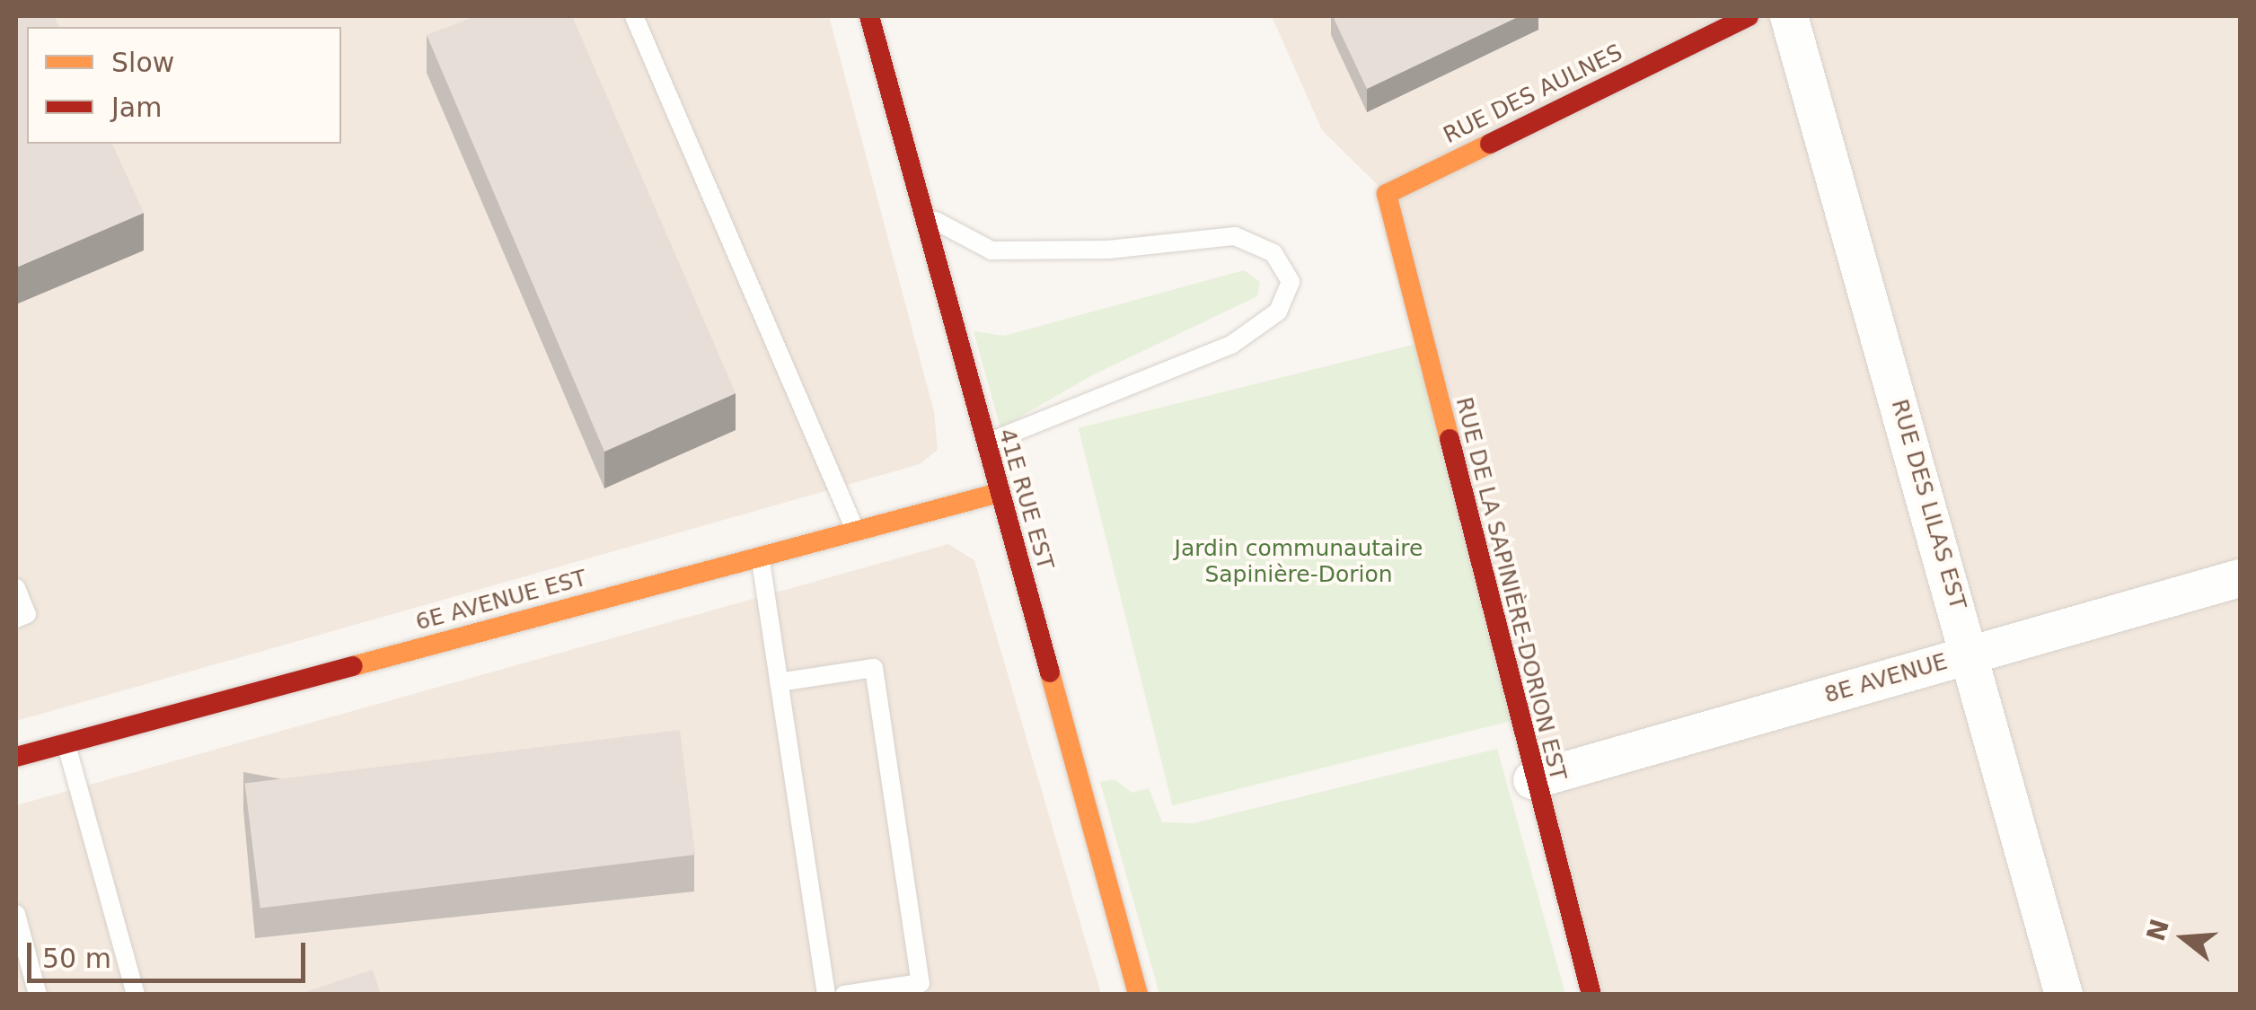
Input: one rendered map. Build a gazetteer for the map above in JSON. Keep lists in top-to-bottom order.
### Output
{
  "streets": {
    "street": [
      "RUE DES AULNES",
      "41E RUE EST",
      "RUE DES LILAS EST",
      "RUE DE LA SAPINIÈRE-DORION EST",
      "6E AVENUE EST",
      "8E AVENUE"
    ]
  },
  "crossings": [
    ["RUE DES AULNES", "RUE DE LA SAPINIÈRE-DORION EST"],
    ["41E RUE EST", "6E AVENUE EST"],
    ["RUE DES LILAS EST", "8E AVENUE"],
    ["RUE DE LA SAPINIÈRE-DORION EST", "8E AVENUE"]
  ],
  "parks": ["Jardin communautaire Sapinière-Dorion"],
  "legend": ["Slow", "Jam"],
  "scale_bar": "50 m",
  "north": "left"
}
